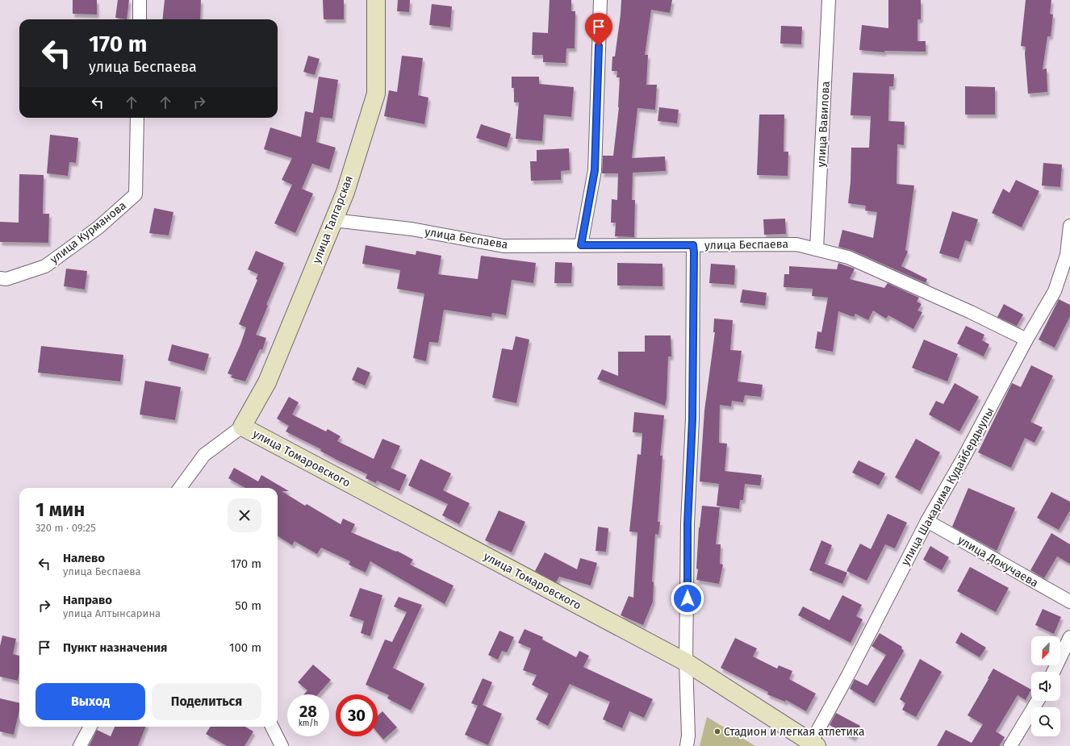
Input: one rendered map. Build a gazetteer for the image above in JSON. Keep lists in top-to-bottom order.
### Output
{
  "streets": {
    "street": [
      "улица Вавилова",
      "улица Талгарская",
      "улица Курманова",
      "улица Беспаева",
      "улица Томаровского",
      "улица Шакарима Кудайбердыулы",
      "улица Докучаева"
    ]
  },
  "crossings": [
    ["улица Вавилова", "улица Беспаева"],
    ["улица Талгарская", "улица Беспаева"],
    ["улица Талгарская", "улица Томаровского"],
    ["улица Беспаева", "улица Шакарима Кудайбердыулы"],
    ["улица Томаровского", "улица Шакарима Кудайбердыулы"],
    ["улица Шакарима Кудайбердыулы", "улица Докучаева"]
  ],
  "places": ["Стадион и легкая атлетика"],
  "north": "bottom left",
  "page": {
    "turn": ["170 m", "улица Беспаева"],
    "heading": ["1 мин", "320 m · 09:25"],
    "list": [
      {
        "name": "Налево",
        "note": "улица Беспаева",
        "value": "170 m"
      },
      {
        "name": "Направо",
        "note": "улица Алтынсарина",
        "value": "50 m"
      },
      {
        "name": "Пункт назначения",
        "value": "100 m"
      }
    ],
    "buttons": ["Выход", "Поделиться"],
    "speed": "28 km/h",
    "limit": "30"
  }
}
